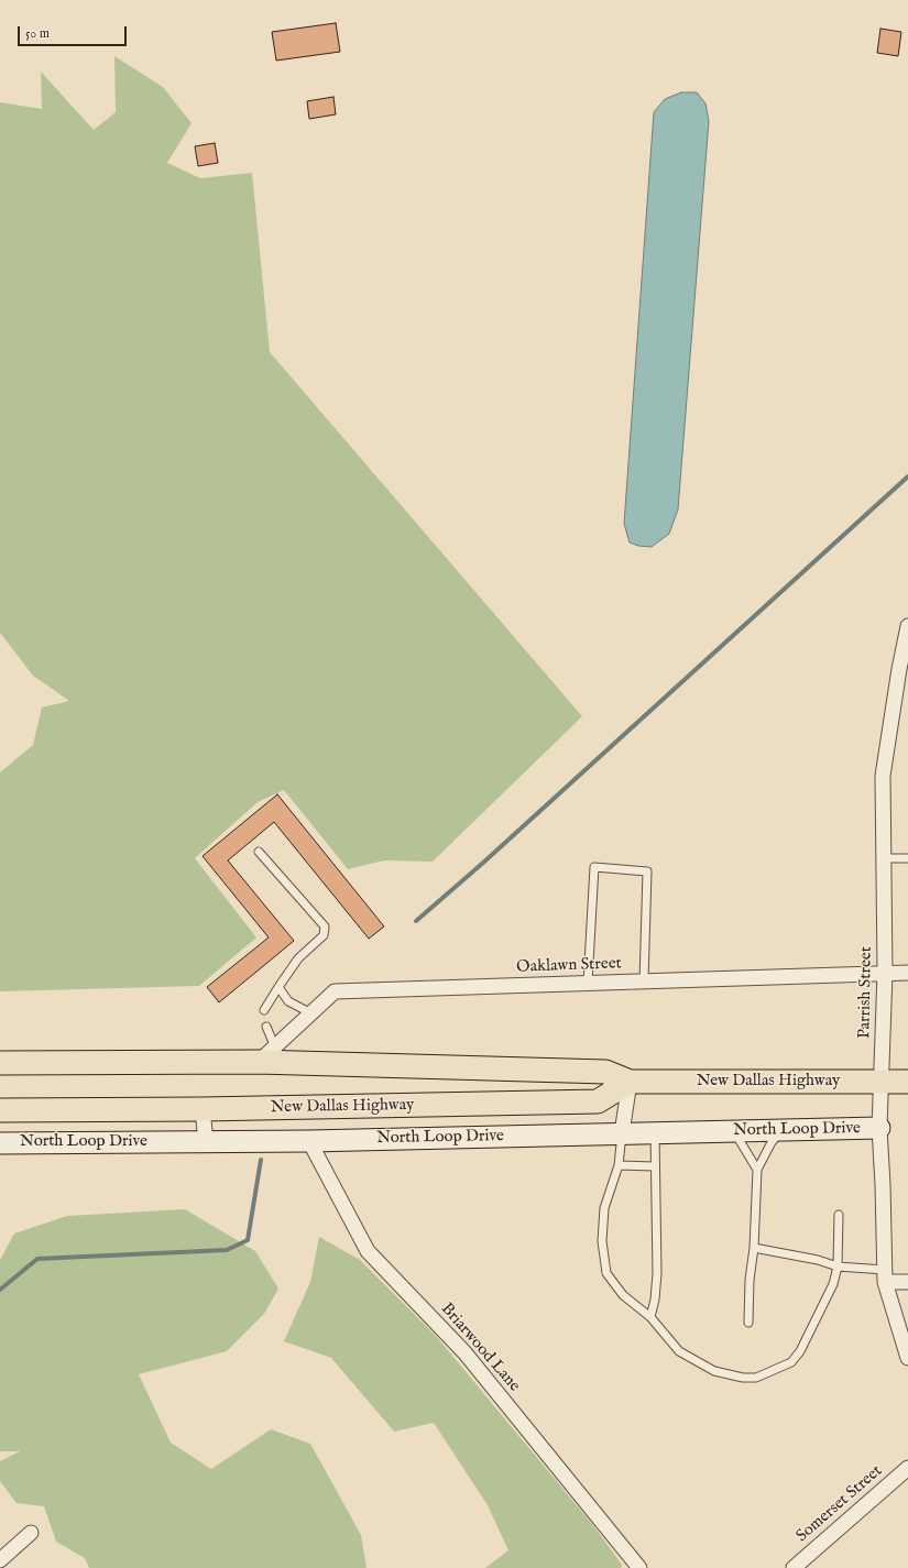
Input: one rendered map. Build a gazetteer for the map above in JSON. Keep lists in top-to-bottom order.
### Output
{
  "streets": {
    "main road": ["New Dallas Highway", "North Loop Drive"],
    "street": [
      "Oaklawn Street",
      "Parrish Street",
      "Briarwood Lane",
      "Somerset Street"
    ]
  },
  "crossings": [
    ["Oaklawn Street", "Parrish Street"],
    ["Oaklawn Street", "New Dallas Highway"],
    ["Parrish Street", "New Dallas Highway"],
    ["Parrish Street", "North Loop Drive"],
    ["New Dallas Highway", "North Loop Drive"],
    ["North Loop Drive", "Briarwood Lane"]
  ],
  "scale_bar": "50 m"
}
